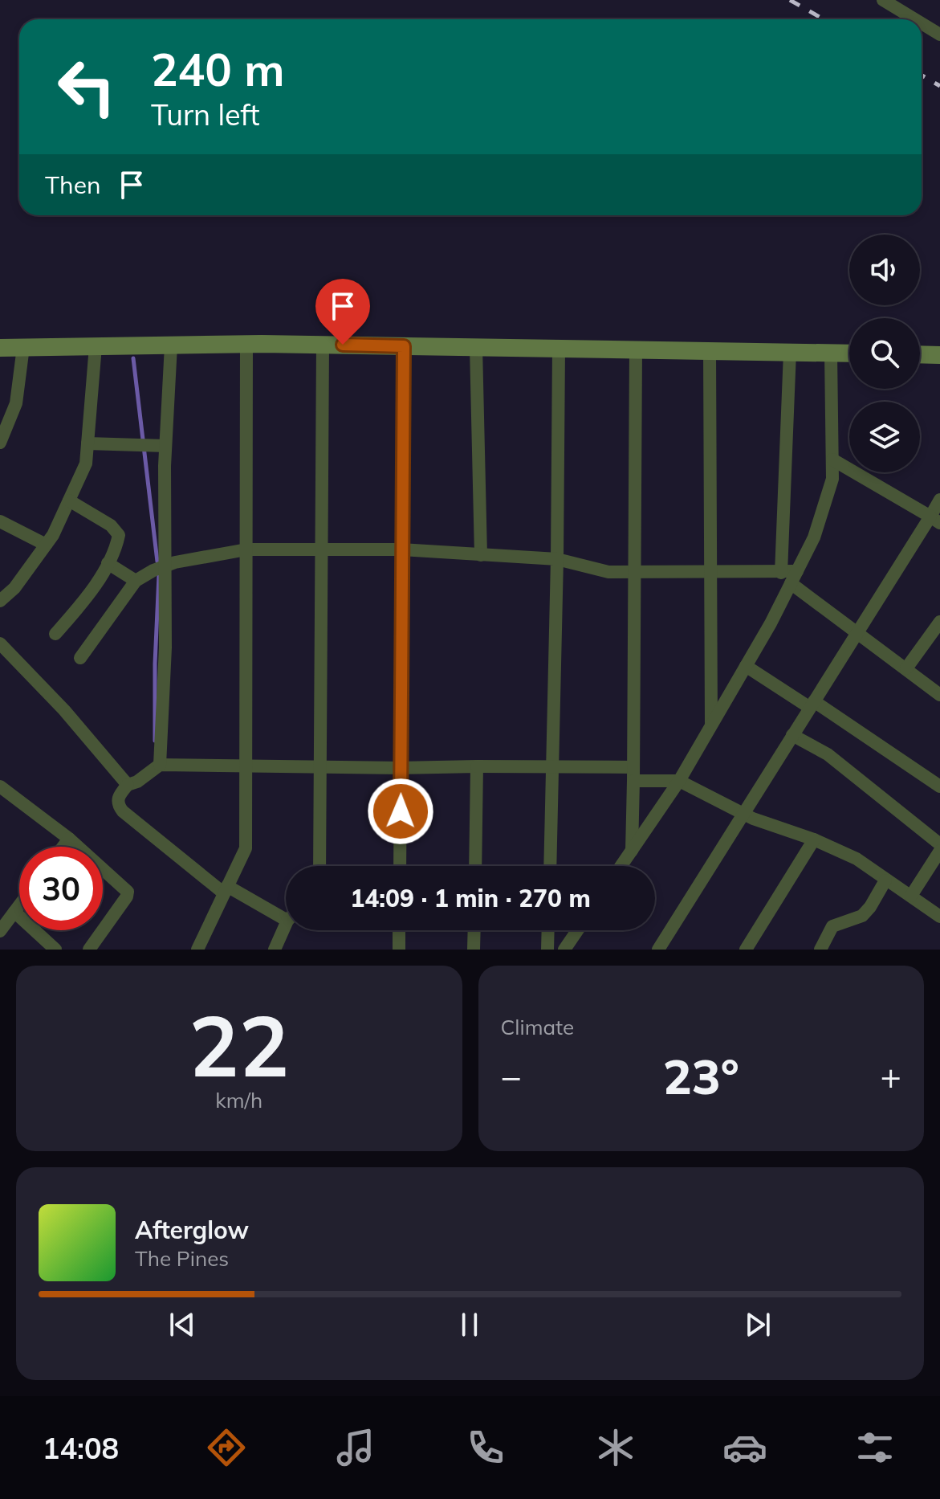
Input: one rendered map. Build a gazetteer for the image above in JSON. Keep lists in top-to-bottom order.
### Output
{
  "page": {
    "turn": ["240 m", "Turn left"],
    "then": "Then",
    "limit": "30",
    "trip": "14:09 · 1 min · 270 m",
    "tile": [
      ["22", "km/h"],
      "Climate"
    ],
    "heat": ["−", "23°", "+"],
    "song": ["Afterglow", "The Pines"],
    "tabs": "14:08"
  }
}
